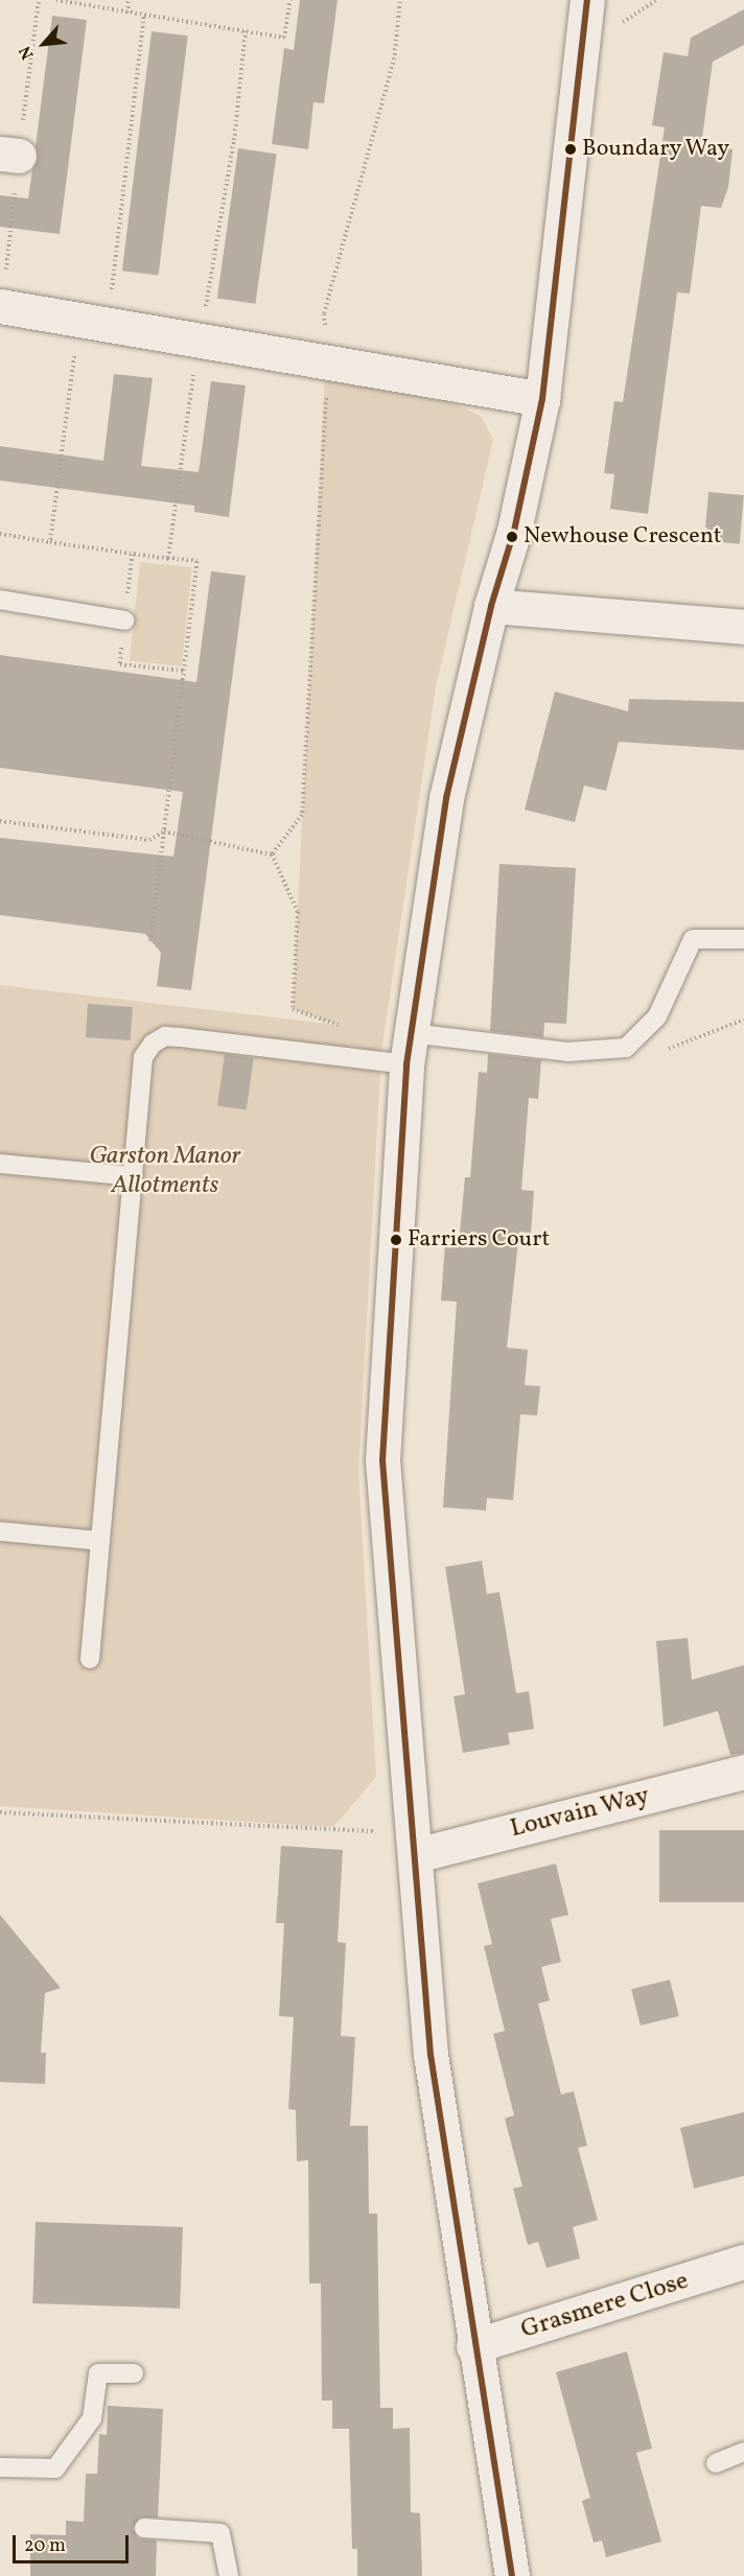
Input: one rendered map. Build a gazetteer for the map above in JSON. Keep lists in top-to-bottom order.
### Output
{
  "streets": {
    "street": ["Louvain Way", "Grasmere Close"]
  },
  "parks": ["Garston Manor Allotments"],
  "places": ["Boundary Way", "Newhouse Crescent", "Farriers Court"],
  "scale_bar": "20 m",
  "north": "bottom left"
}
